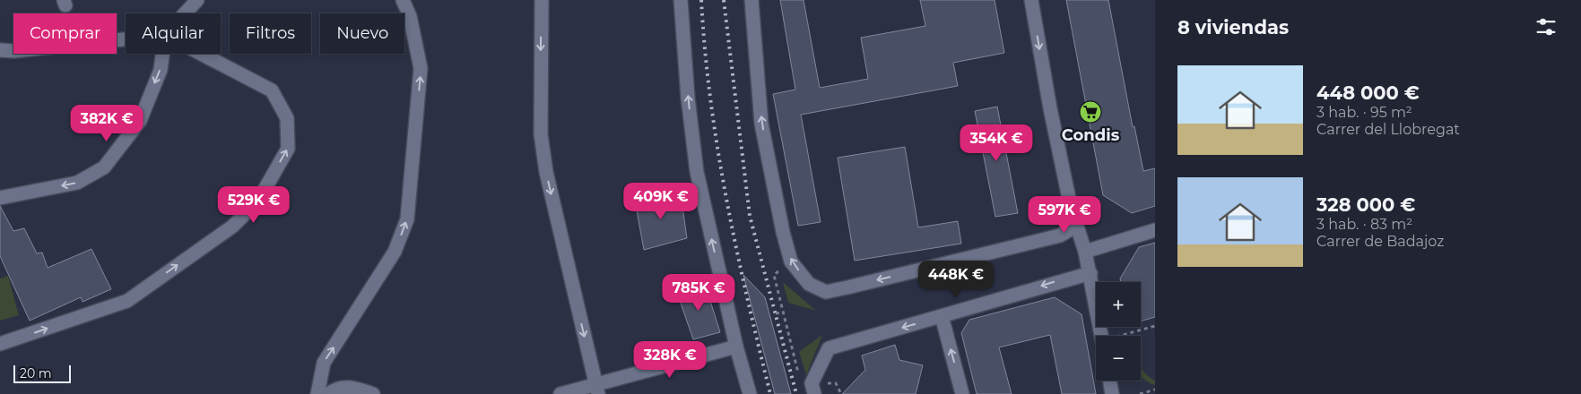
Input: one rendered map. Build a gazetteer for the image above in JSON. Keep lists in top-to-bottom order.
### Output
{
  "places": {
    "supermarket": ["Condis"]
  },
  "scale_bar": "20 m",
  "page": {
    "heading": "8 viviendas",
    "chip": [
      "Comprar",
      "Alquilar",
      "Filtros",
      "Nuevo"
    ],
    "list": [
      {
        "name": "448 000 €",
        "note": "3 hab. · 95 m² · Carrer del Llobregat"
      },
      {
        "name": "328 000 €",
        "note": "3 hab. · 83 m² · Carrer de Badajoz"
      }
    ],
    "price": [
      "382K €",
      "354K €",
      "409K €",
      "529K €",
      "597K €",
      "448K €",
      "785K €",
      "328K €"
    ],
    "map_buttons": ["+", "−"],
    "scale": "20 m"
  }
}
